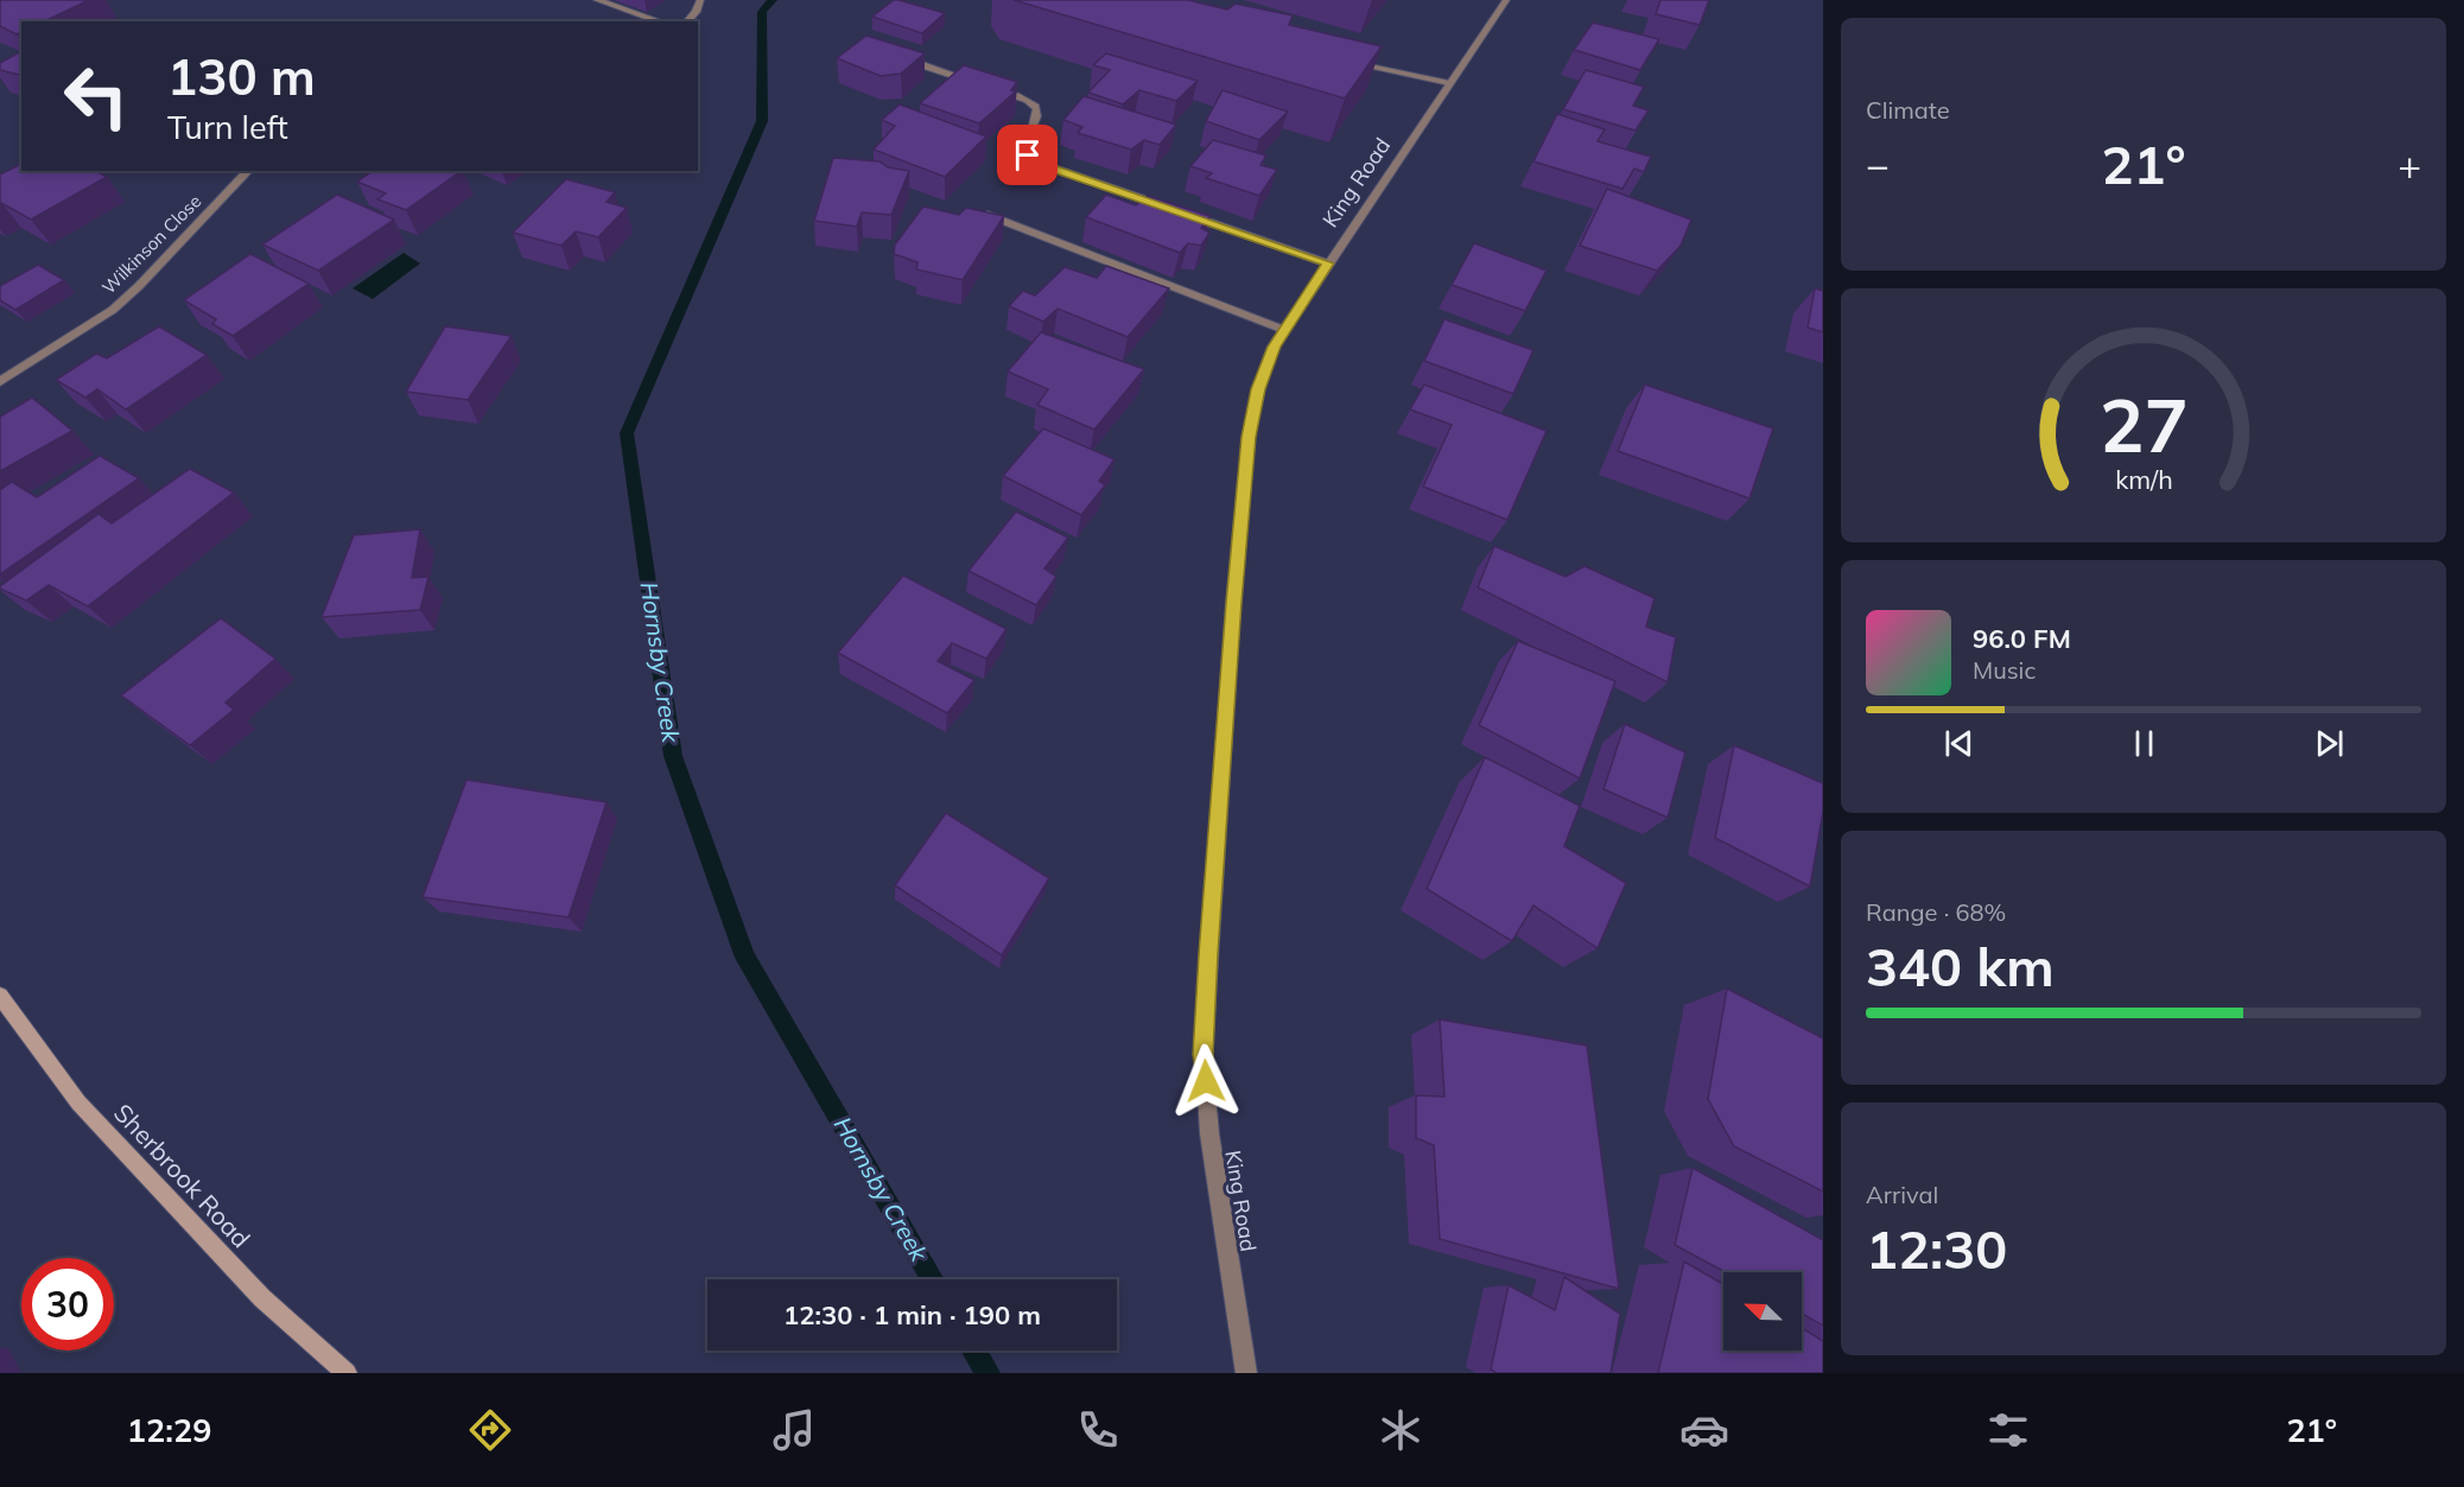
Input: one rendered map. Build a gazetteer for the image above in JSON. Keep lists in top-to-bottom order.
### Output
{
  "streets": {
    "main road": ["Sherbrook Road"],
    "street": ["King Road", "Wilkinson Close"]
  },
  "water": ["Hornsby Creek"],
  "north": "top left",
  "page": {
    "tile": [
      "Climate",
      ["Range · 68%", "340 km"],
      ["Arrival", "12:30"]
    ],
    "turn": ["130 m", "Turn left"],
    "heat": ["−", "21°", "+"],
    "song": ["96.0 FM", "Music"],
    "limit": "30",
    "trip": "12:30 · 1 min · 190 m",
    "tabs": ["12:29", "21°"],
    "gauge": ["27", "km/h"]
  }
}
